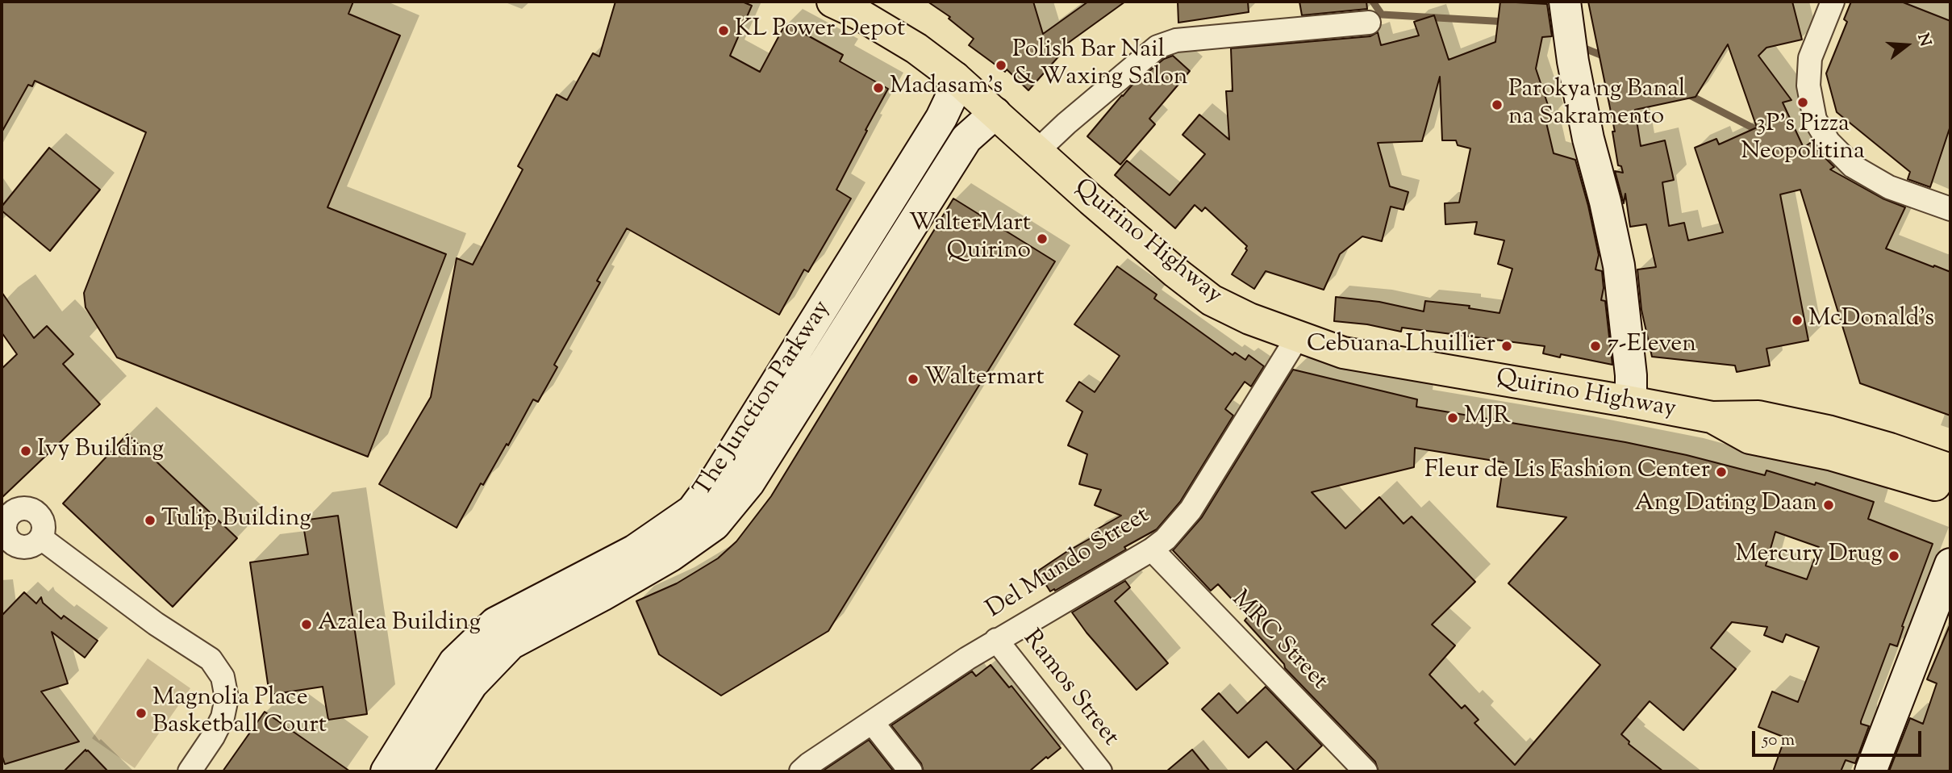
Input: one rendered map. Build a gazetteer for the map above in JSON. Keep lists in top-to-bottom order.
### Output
{
  "streets": {
    "main road": ["Quirino Highway"],
    "street": [
      "The Junction Parkway",
      "Del Mundo Street",
      "MRC Street",
      "Ramos Street"
    ]
  },
  "crossings": [
    ["Quirino Highway", "The Junction Parkway"],
    ["Quirino Highway", "Del Mundo Street"],
    ["Del Mundo Street", "MRC Street"],
    ["Del Mundo Street", "Ramos Street"]
  ],
  "places": [
    "KL Power Depot",
    "Polish Bar Nail & Waxing Salon",
    "Madasam's",
    "3P's Pizza Neopolitina",
    "Parokya ng Banal na Sakramento",
    "WalterMart Quirino",
    "McDonald's",
    "Cebuana Lhuillier",
    "7-Eleven",
    "Waltermart",
    "MJR",
    "Ivy Building",
    "Fleur de Lis Fashion Center",
    "Ang Dating Daan",
    "Tulip Building",
    "Mercury Drug",
    "Azalea Building",
    "Magnolia Place Basketball Court"
  ],
  "scale_bar": "50 m",
  "north": "right"
}
